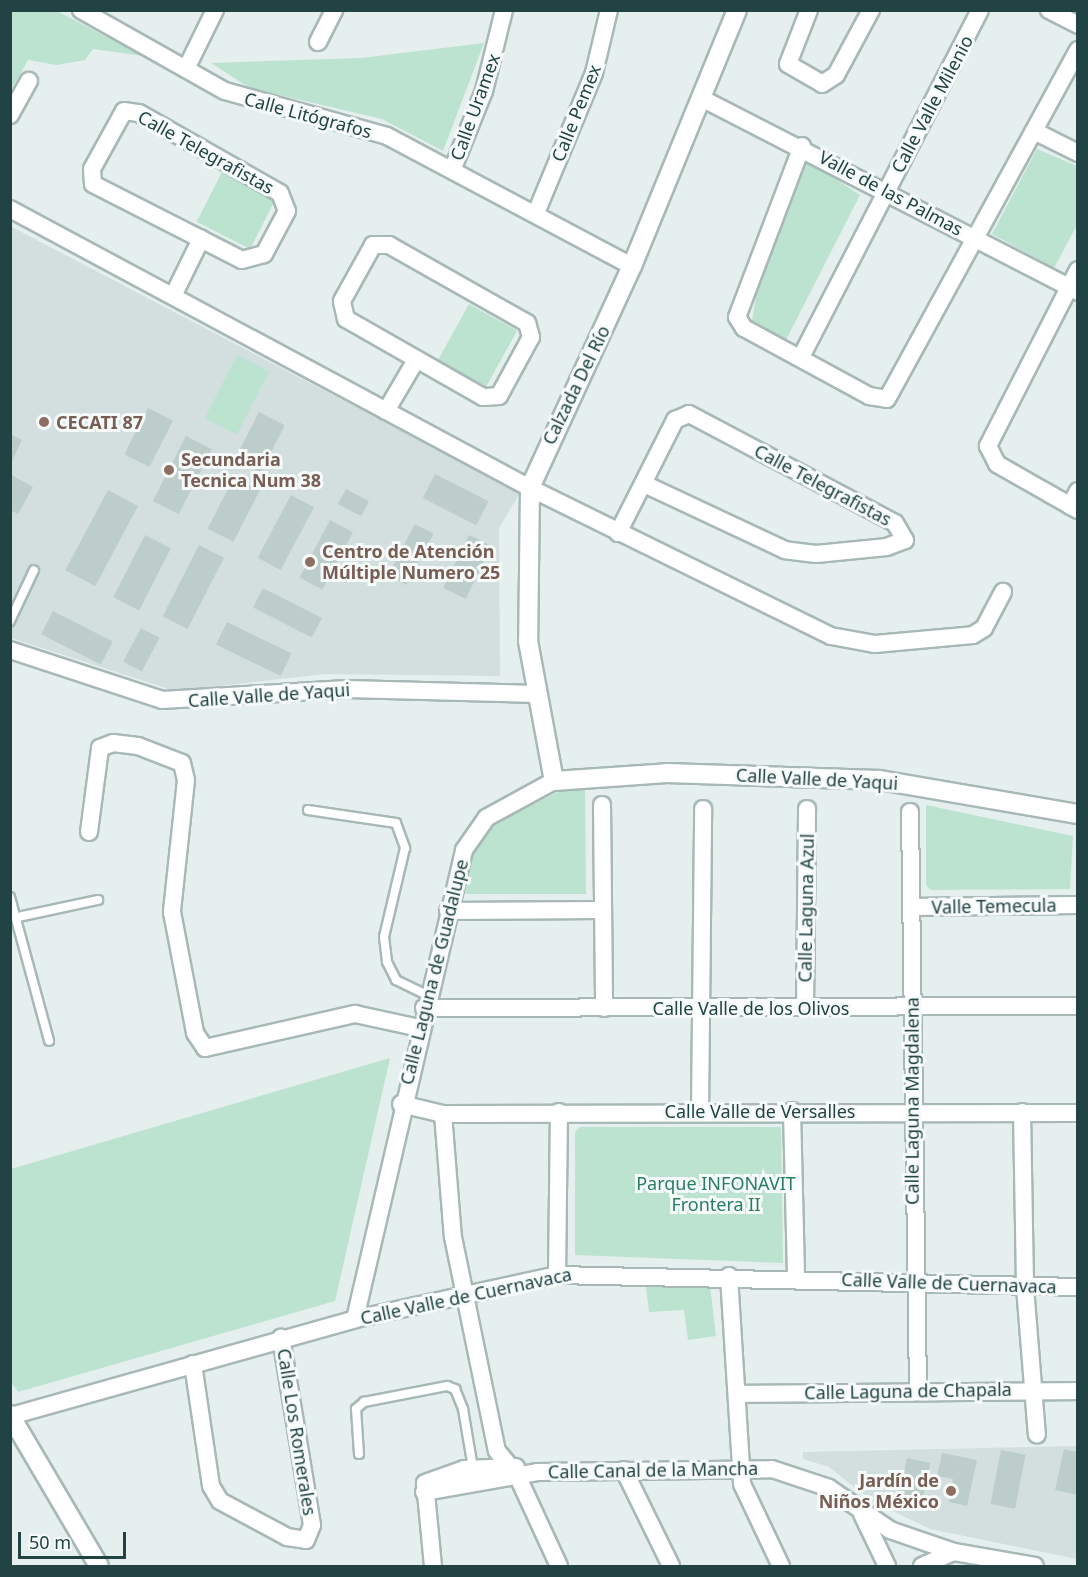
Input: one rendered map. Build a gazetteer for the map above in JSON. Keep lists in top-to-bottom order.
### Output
{
  "streets": {
    "street": [
      "Calle Valle Milenio",
      "Calle Uramex",
      "Calle Pemex",
      "Calle Litógrafos",
      "Calle Telegrafistas",
      "Valle de las Palmas",
      "Calzada Del Río",
      "Calle Valle de Yaqui",
      "Valle Temecula",
      "Calle Laguna Azul",
      "Calle Laguna de Guadalupe",
      "Calle Valle de los Olivos",
      "Calle Laguna Magdalena",
      "Calle Valle de Versalles",
      "Calle Valle de Cuernavaca",
      "Calle Laguna de Chapala",
      "Calle Los Romerales",
      "Calle Canal de la Mancha"
    ]
  },
  "crossings": [
    ["Calle Valle Milenio", "Valle de las Palmas"],
    ["Calle Uramex", "Calle Litógrafos"],
    ["Calle Pemex", "Calle Litógrafos"],
    ["Calle Litógrafos", "Calzada Del Río"],
    ["Valle de las Palmas", "Calzada Del Río"],
    ["Calzada Del Río", "Calle Valle de Yaqui"],
    ["Calzada Del Río", "Calle Laguna de Guadalupe"],
    ["Calle Valle de Yaqui", "Calle Laguna de Guadalupe"],
    ["Valle Temecula", "Calle Laguna Magdalena"],
    ["Calle Laguna Azul", "Calle Valle de los Olivos"],
    ["Calle Laguna de Guadalupe", "Calle Valle de los Olivos"],
    ["Calle Laguna de Guadalupe", "Calle Valle de Versalles"],
    ["Calle Laguna de Guadalupe", "Calle Valle de Cuernavaca"],
    ["Calle Valle de los Olivos", "Calle Laguna Magdalena"],
    ["Calle Laguna Magdalena", "Calle Valle de Versalles"],
    ["Calle Laguna Magdalena", "Calle Valle de Cuernavaca"],
    ["Calle Laguna Magdalena", "Calle Laguna de Chapala"],
    ["Calle Valle de Cuernavaca", "Calle Los Romerales"]
  ],
  "parks": ["Parque INFONAVIT Frontera II"],
  "places": [
    "CECATI 87",
    "Secundaria Tecnica Num 38",
    "Centro de Atención Múltiple Numero 25",
    "Jardín de Niños México"
  ],
  "scale_bar": "50 m"
}
